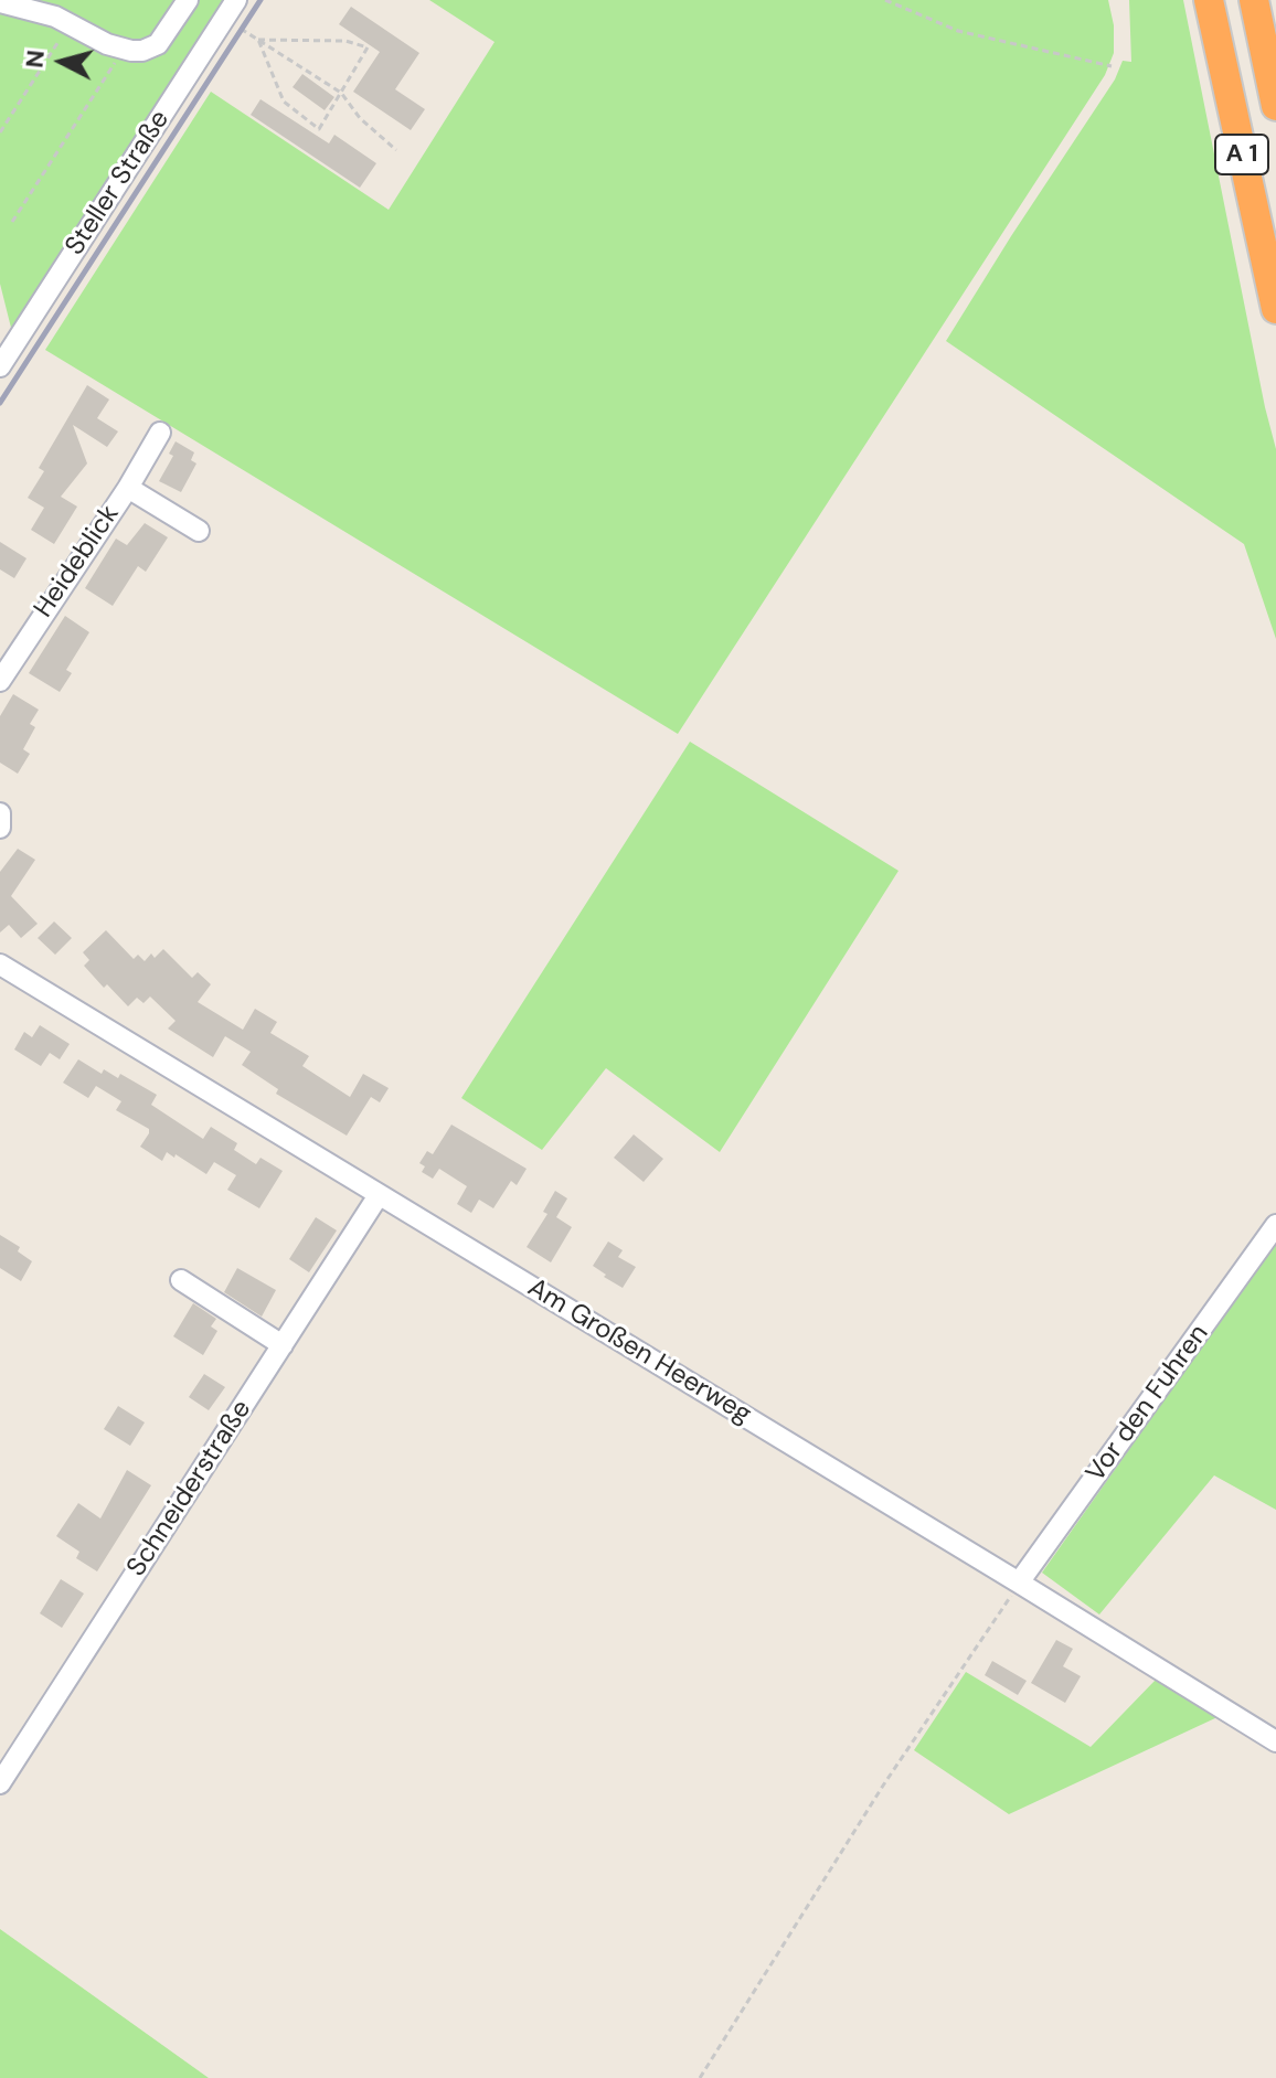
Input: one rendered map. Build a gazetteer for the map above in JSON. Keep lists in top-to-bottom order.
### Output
{
  "streets": {
    "highway": ["A 1"],
    "street": [
      "Steller Straße",
      "Heideblick",
      "Am Großen Heerweg",
      "Vor den Fuhren",
      "Schneiderstraße"
    ]
  },
  "crossings": [
    ["Am Großen Heerweg", "Vor den Fuhren"],
    ["Am Großen Heerweg", "Schneiderstraße"]
  ],
  "north": "left"
}
